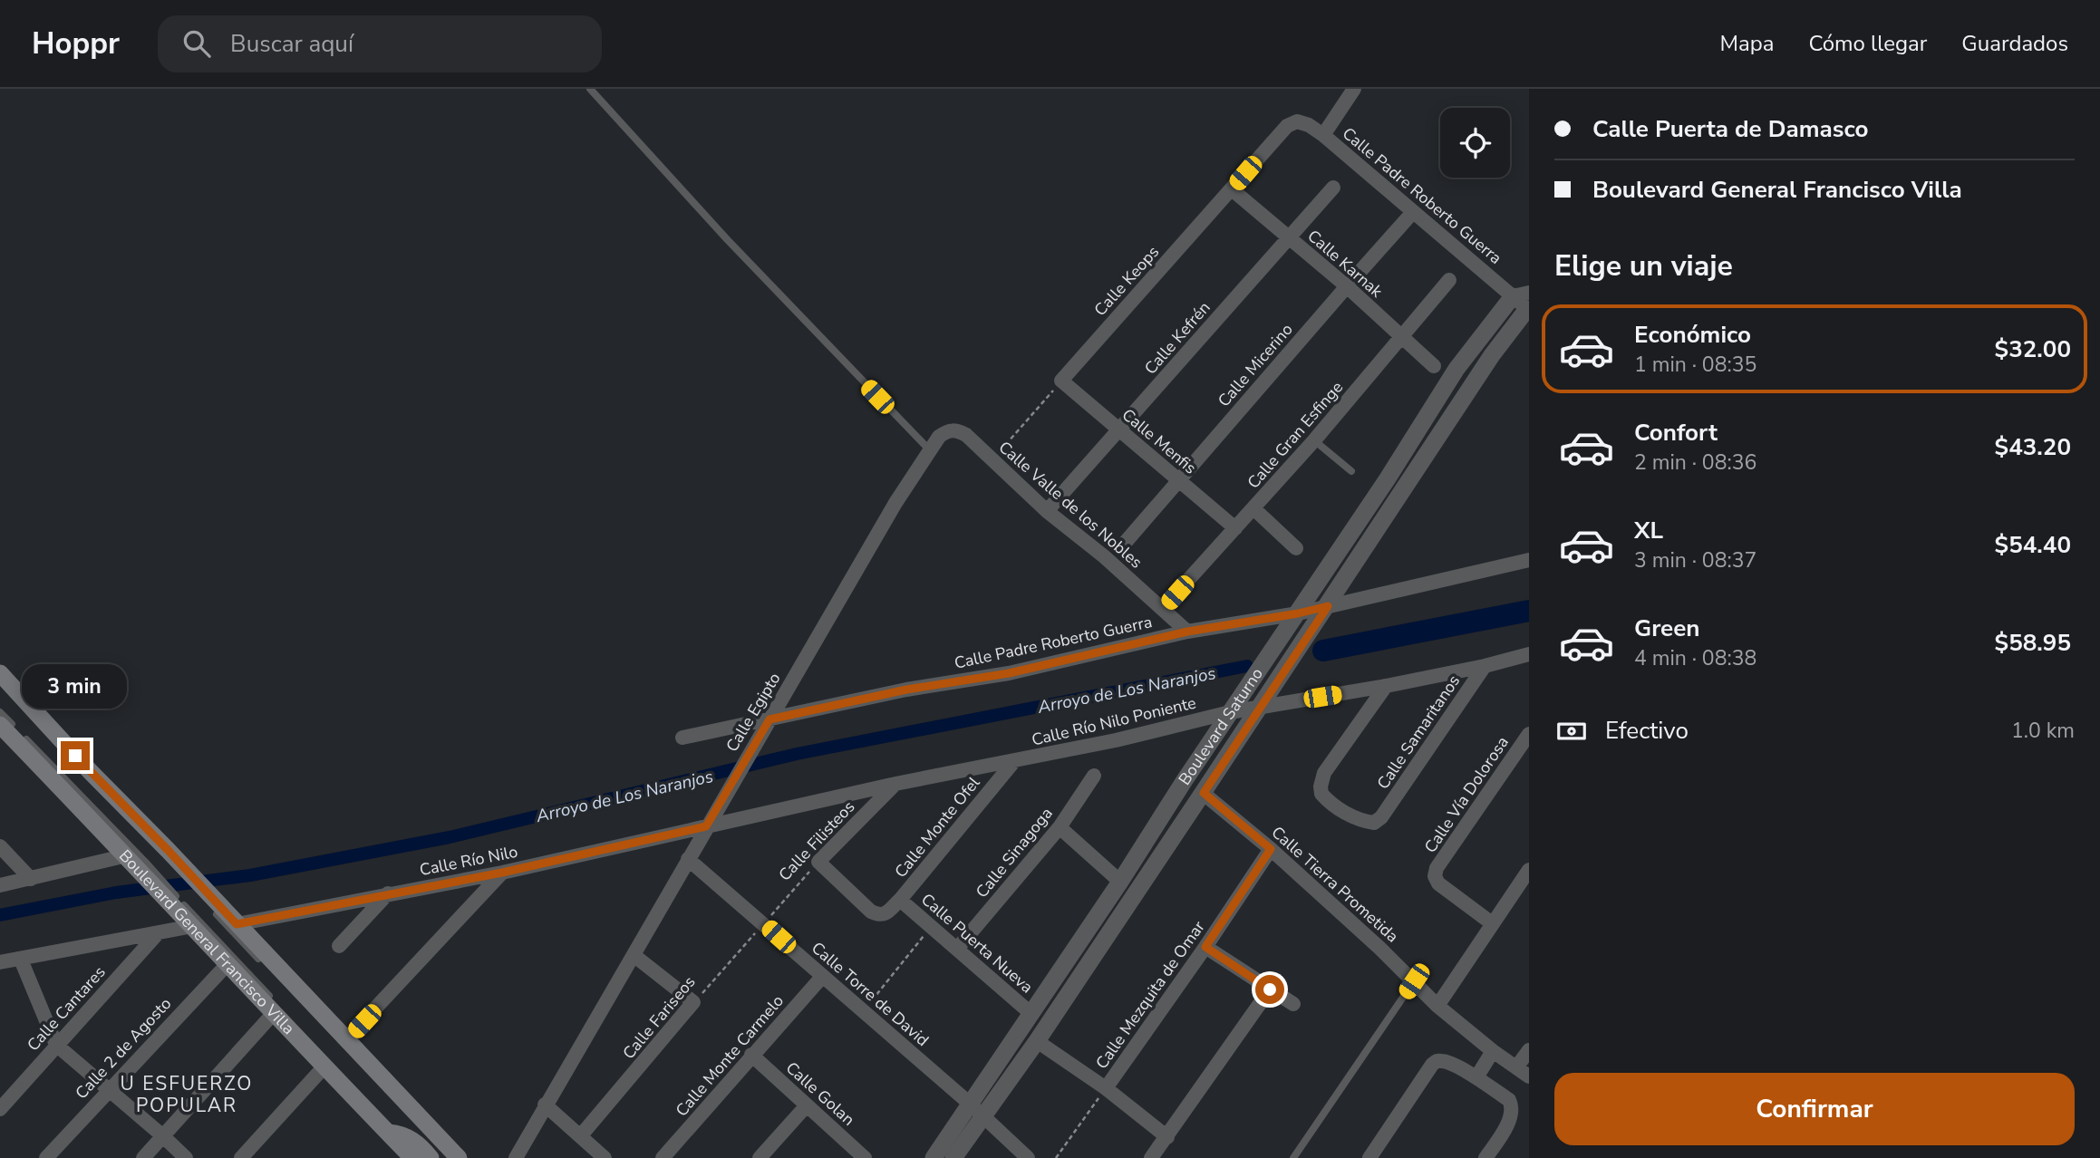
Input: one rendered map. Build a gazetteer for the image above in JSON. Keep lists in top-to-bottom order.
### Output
{
  "streets": {
    "main road": ["Boulevard General Francisco Villa"],
    "street": [
      "Calle Padre Roberto Guerra",
      "Calle Karnak",
      "Calle Keops",
      "Calle Kefrén",
      "Calle Micerino",
      "Calle Gran Esfinge",
      "Calle Menfis",
      "Calle Valle de los Nobles",
      "Calle Egipto",
      "Calle Río Nilo Poniente",
      "Boulevard Saturno",
      "Calle Samaritanos",
      "Calle Vía Dolorosa",
      "Calle Monte Ofel",
      "Calle Filisteos",
      "Calle Sinagoga",
      "Calle Río Nilo",
      "Calle Tierra Prometida",
      "Calle Puerta Nueva",
      "Calle Torre de David",
      "Calle Mezquita de Omar",
      "Calle Cantares",
      "Calle Fariseos",
      "Calle 2 de Agosto",
      "Calle Monte Carmelo",
      "Calle Golan"
    ]
  },
  "crossings": [
    ["Calle Padre Roberto Guerra", "Calle Keops"],
    ["Calle Padre Roberto Guerra", "Calle Micerino"],
    ["Calle Padre Roberto Guerra", "Calle Valle de los Nobles"],
    ["Calle Padre Roberto Guerra", "Calle Egipto"],
    ["Calle Padre Roberto Guerra", "Boulevard Saturno"],
    ["Calle Karnak", "Calle Keops"],
    ["Calle Karnak", "Calle Kefrén"],
    ["Calle Karnak", "Calle Micerino"],
    ["Calle Karnak", "Calle Gran Esfinge"],
    ["Calle Keops", "Calle Menfis"],
    ["Calle Kefrén", "Calle Menfis"],
    ["Calle Kefrén", "Calle Valle de los Nobles"],
    ["Calle Micerino", "Calle Menfis"],
    ["Calle Gran Esfinge", "Calle Menfis"],
    ["Calle Gran Esfinge", "Calle Valle de los Nobles"],
    ["Calle Valle de los Nobles", "Calle Egipto"],
    ["Calle Egipto", "Calle Río Nilo Poniente"],
    ["Calle Egipto", "Calle Río Nilo"],
    ["Calle Egipto", "Calle Torre de David"],
    ["Calle Río Nilo Poniente", "Boulevard Saturno"],
    ["Calle Río Nilo Poniente", "Calle Samaritanos"],
    ["Calle Río Nilo Poniente", "Calle Monte Ofel"],
    ["Calle Río Nilo Poniente", "Calle Filisteos"],
    ["Calle Río Nilo Poniente", "Calle Río Nilo"],
    ["Boulevard Saturno", "Calle Tierra Prometida"],
    ["Boulevard Saturno", "Calle Puerta Nueva"],
    ["Boulevard Saturno", "Calle Torre de David"],
    ["Calle Monte Ofel", "Calle Filisteos"],
    ["Calle Monte Ofel", "Calle Puerta Nueva"],
    ["Calle Filisteos", "Calle Torre de David"],
    ["Calle Filisteos", "Calle Fariseos"],
    ["Calle Sinagoga", "Calle Puerta Nueva"],
    ["Calle Tierra Prometida", "Calle Mezquita de Omar"],
    ["Boulevard General Francisco Villa", "Calle 2 de Agosto"],
    ["Calle Torre de David", "Calle Fariseos"],
    ["Calle Torre de David", "Calle Monte Carmelo"],
    ["Calle Monte Carmelo", "Calle Golan"]
  ],
  "districts": ["U ESFUERZO POPULAR"],
  "water": ["Arroyo de Los Naranjos"],
  "page": {
    "header": "Hoppr",
    "search": "Buscar aquí",
    "nav": ["Mapa", "Cómo llegar", "Guardados"],
    "banner": ["Calle Puerta de Damasco", "Boulevard General Francisco Villa"],
    "heading": "Elige un viaje",
    "list": [
      {
        "name": "Económico",
        "note": "1 min · 08:35",
        "value": "$32.00"
      },
      {
        "name": "Confort",
        "note": "2 min · 08:36",
        "value": "$43.20"
      },
      {
        "name": "XL",
        "note": "3 min · 08:37",
        "value": "$54.40"
      },
      {
        "name": "Green",
        "note": "4 min · 08:38",
        "value": "$58.95"
      }
    ],
    "bubble": "3 min",
    "pay": ["Efectivo", "1.0 km"],
    "buttons": "Confirmar"
  }
}
